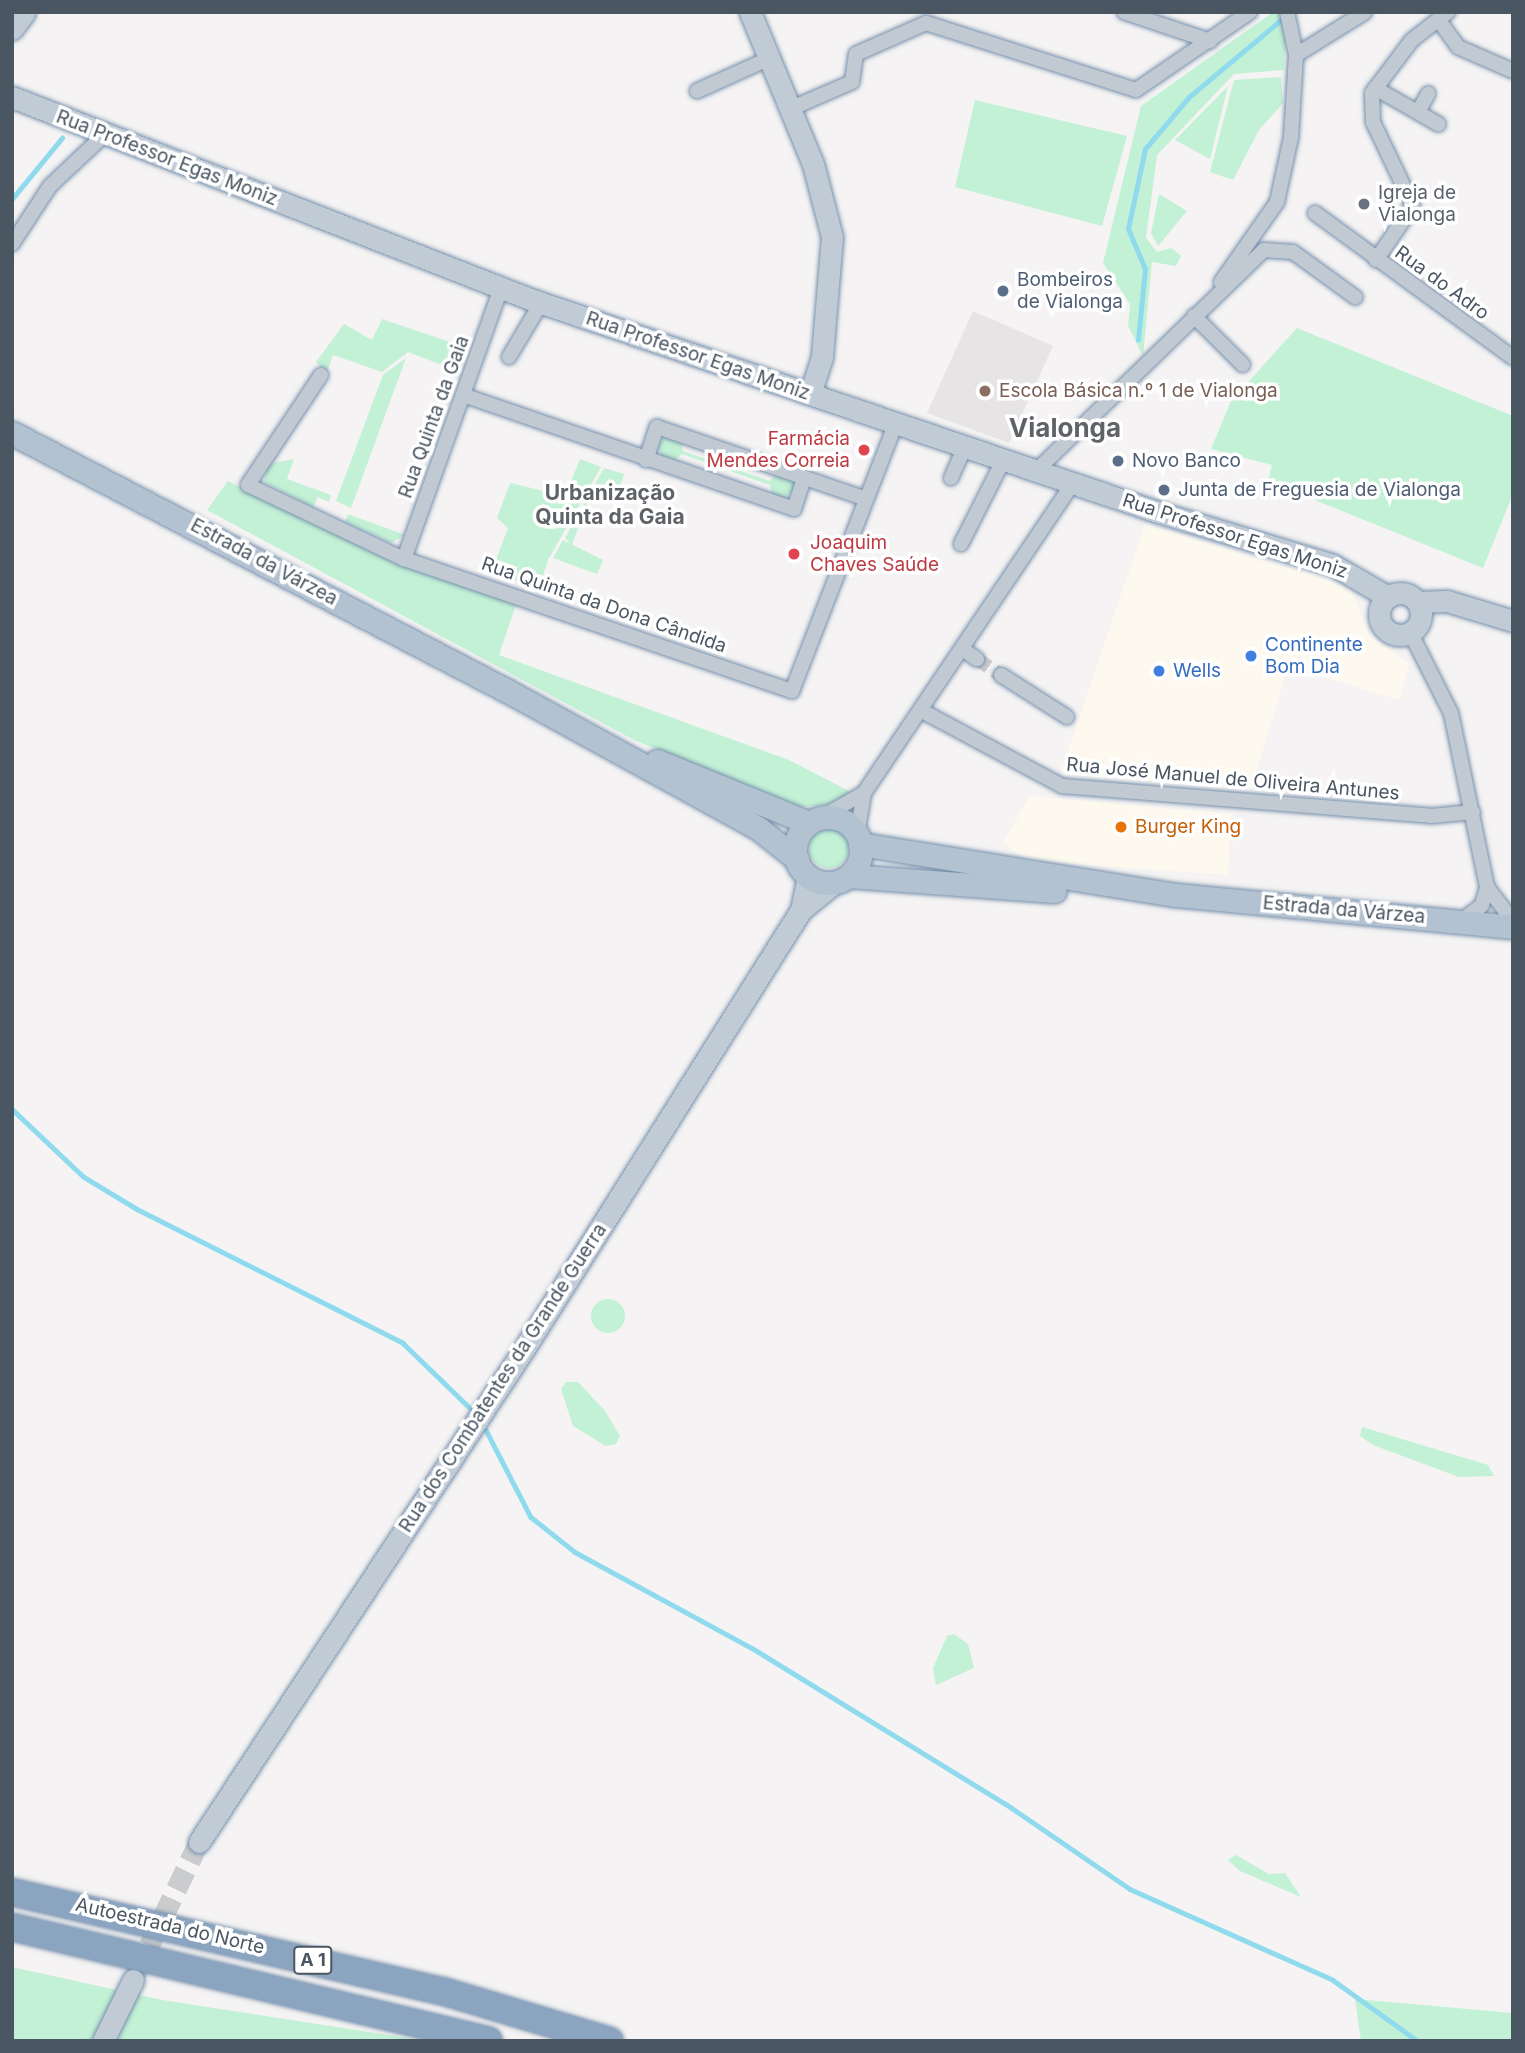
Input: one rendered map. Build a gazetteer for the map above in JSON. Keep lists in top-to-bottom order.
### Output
{
  "streets": {
    "highway": ["Autoestrada do Norte", "A 1"],
    "main road": ["Estrada da Várzea"],
    "street": [
      "Rua Professor Egas Moniz",
      "Rua do Adro",
      "Rua Quinta da Gaia",
      "Rua Quinta da Dona Cândida",
      "Rua José Manuel de Oliveira Antunes",
      "Rua dos Combatentes da Grande Guerra"
    ]
  },
  "crossings": [
    ["Rua Professor Egas Moniz", "Rua Quinta da Gaia"],
    ["Rua Quinta da Gaia", "Rua Quinta da Dona Cândida"],
    ["Estrada da Várzea", "Rua dos Combatentes da Grande Guerra"]
  ],
  "districts": ["Vialonga", "Urbanização Quinta da Gaia"],
  "places": [
    "Igreja de Vialonga",
    "Bombeiros de Vialonga",
    "Escola Básica n.º 1 de Vialonga",
    "Farmácia Mendes Correia",
    "Novo Banco",
    "Junta de Freguesia de Vialonga",
    "Joaquim Chaves Saúde",
    "Continente Bom Dia",
    "Wells",
    "Burger King"
  ]
}
